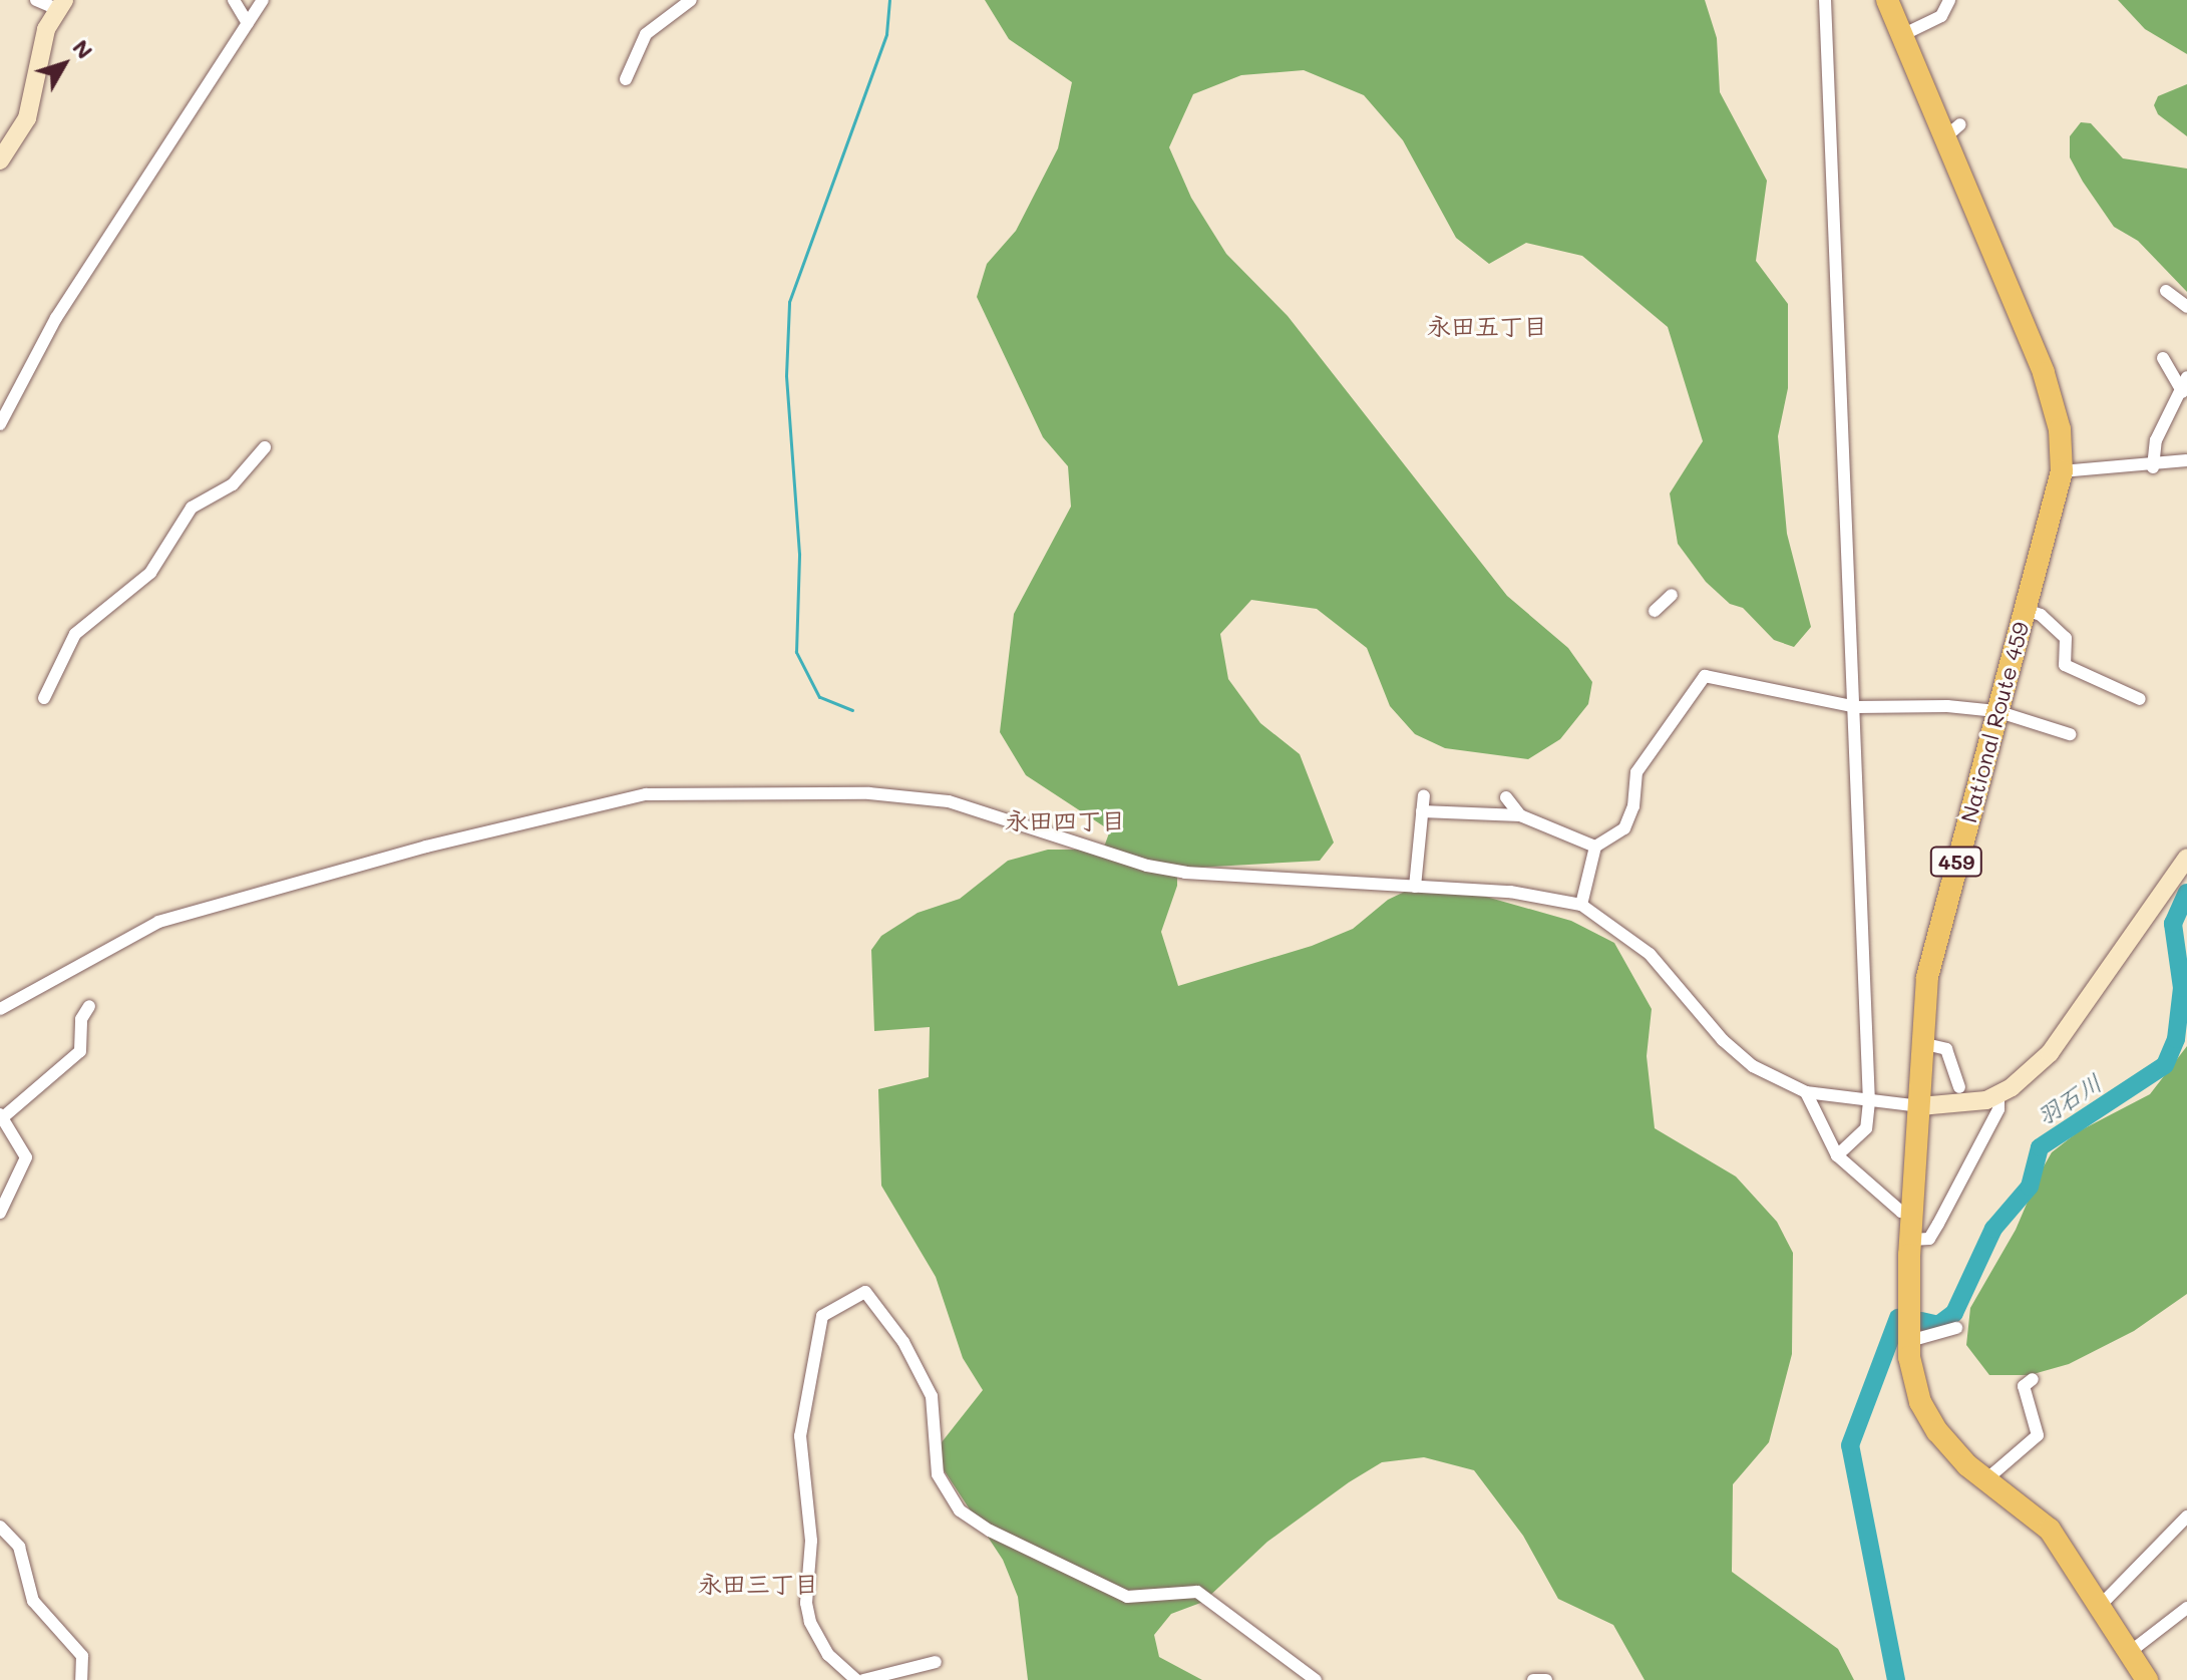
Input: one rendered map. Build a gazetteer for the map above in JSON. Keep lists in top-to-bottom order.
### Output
{
  "streets": {
    "highway": ["National Route 459", "459"]
  },
  "districts": ["永田五丁目", "永田四丁目", "永田三丁目"],
  "water": ["羽石川"],
  "north": "top right"
}
